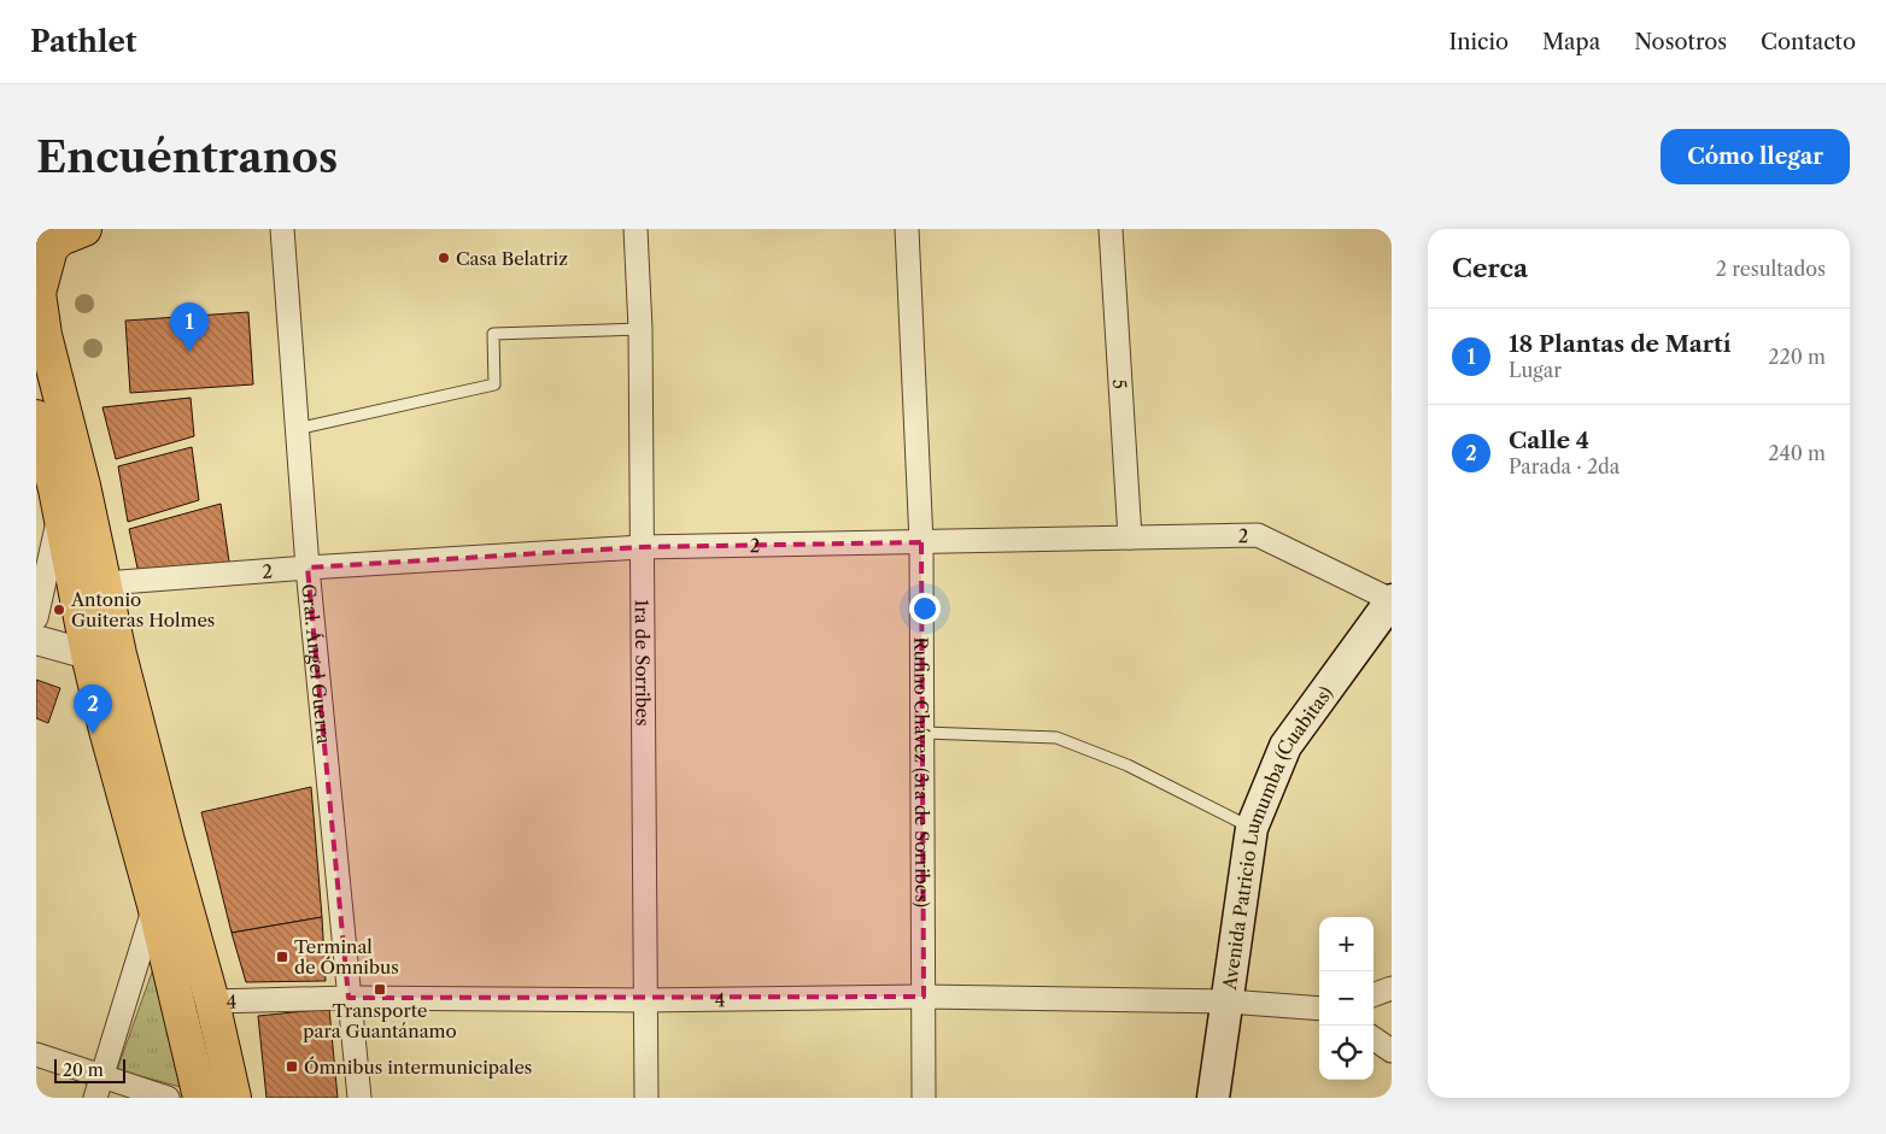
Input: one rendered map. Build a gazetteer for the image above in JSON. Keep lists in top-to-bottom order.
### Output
{
  "streets": {
    "main road": ["Avenida Patricio Lumumba (Cuabitas)"],
    "street": [
      "5",
      "2",
      "1ra de Sorribes",
      "Gral. Ángel Guerra",
      "Rufino Chávez (3ra de Sorribes)",
      "4"
    ]
  },
  "crossings": [
    ["5", "2"],
    ["2", "1ra de Sorribes"],
    ["2", "Gral. Ángel Guerra"],
    ["2", "Rufino Chávez (3ra de Sorribes)"],
    ["2", "Avenida Patricio Lumumba (Cuabitas)"],
    ["1ra de Sorribes", "4"],
    ["Gral. Ángel Guerra", "4"],
    ["Rufino Chávez (3ra de Sorribes)", "4"],
    ["Avenida Patricio Lumumba (Cuabitas)", "4"]
  ],
  "places": {
    "other": ["Casa Belatriz", "Antonio Guiteras Holmes"],
    "transit": ["Terminal de Ómnibus", "Transporte para Guantánamo", "Ómnibus intermunicipales"]
  },
  "scale_bar": "20 m",
  "page": {
    "header": "Pathlet",
    "nav": [
      "Inicio",
      "Mapa",
      "Nosotros",
      "Contacto"
    ],
    "buttons": "Cómo llegar",
    "title": "Encuéntranos",
    "heading": ["Cerca", "2 resultados"],
    "pins": ["1", "2"],
    "list": [
      {
        "mark": "1",
        "name": "18 Plantas de Martí",
        "note": "Lugar",
        "value": "220 m"
      },
      {
        "mark": "2",
        "name": "Calle 4",
        "note": "Parada · 2da",
        "value": "240 m"
      }
    ],
    "map_buttons": ["+", "−"],
    "scale": "20 m"
  }
}
